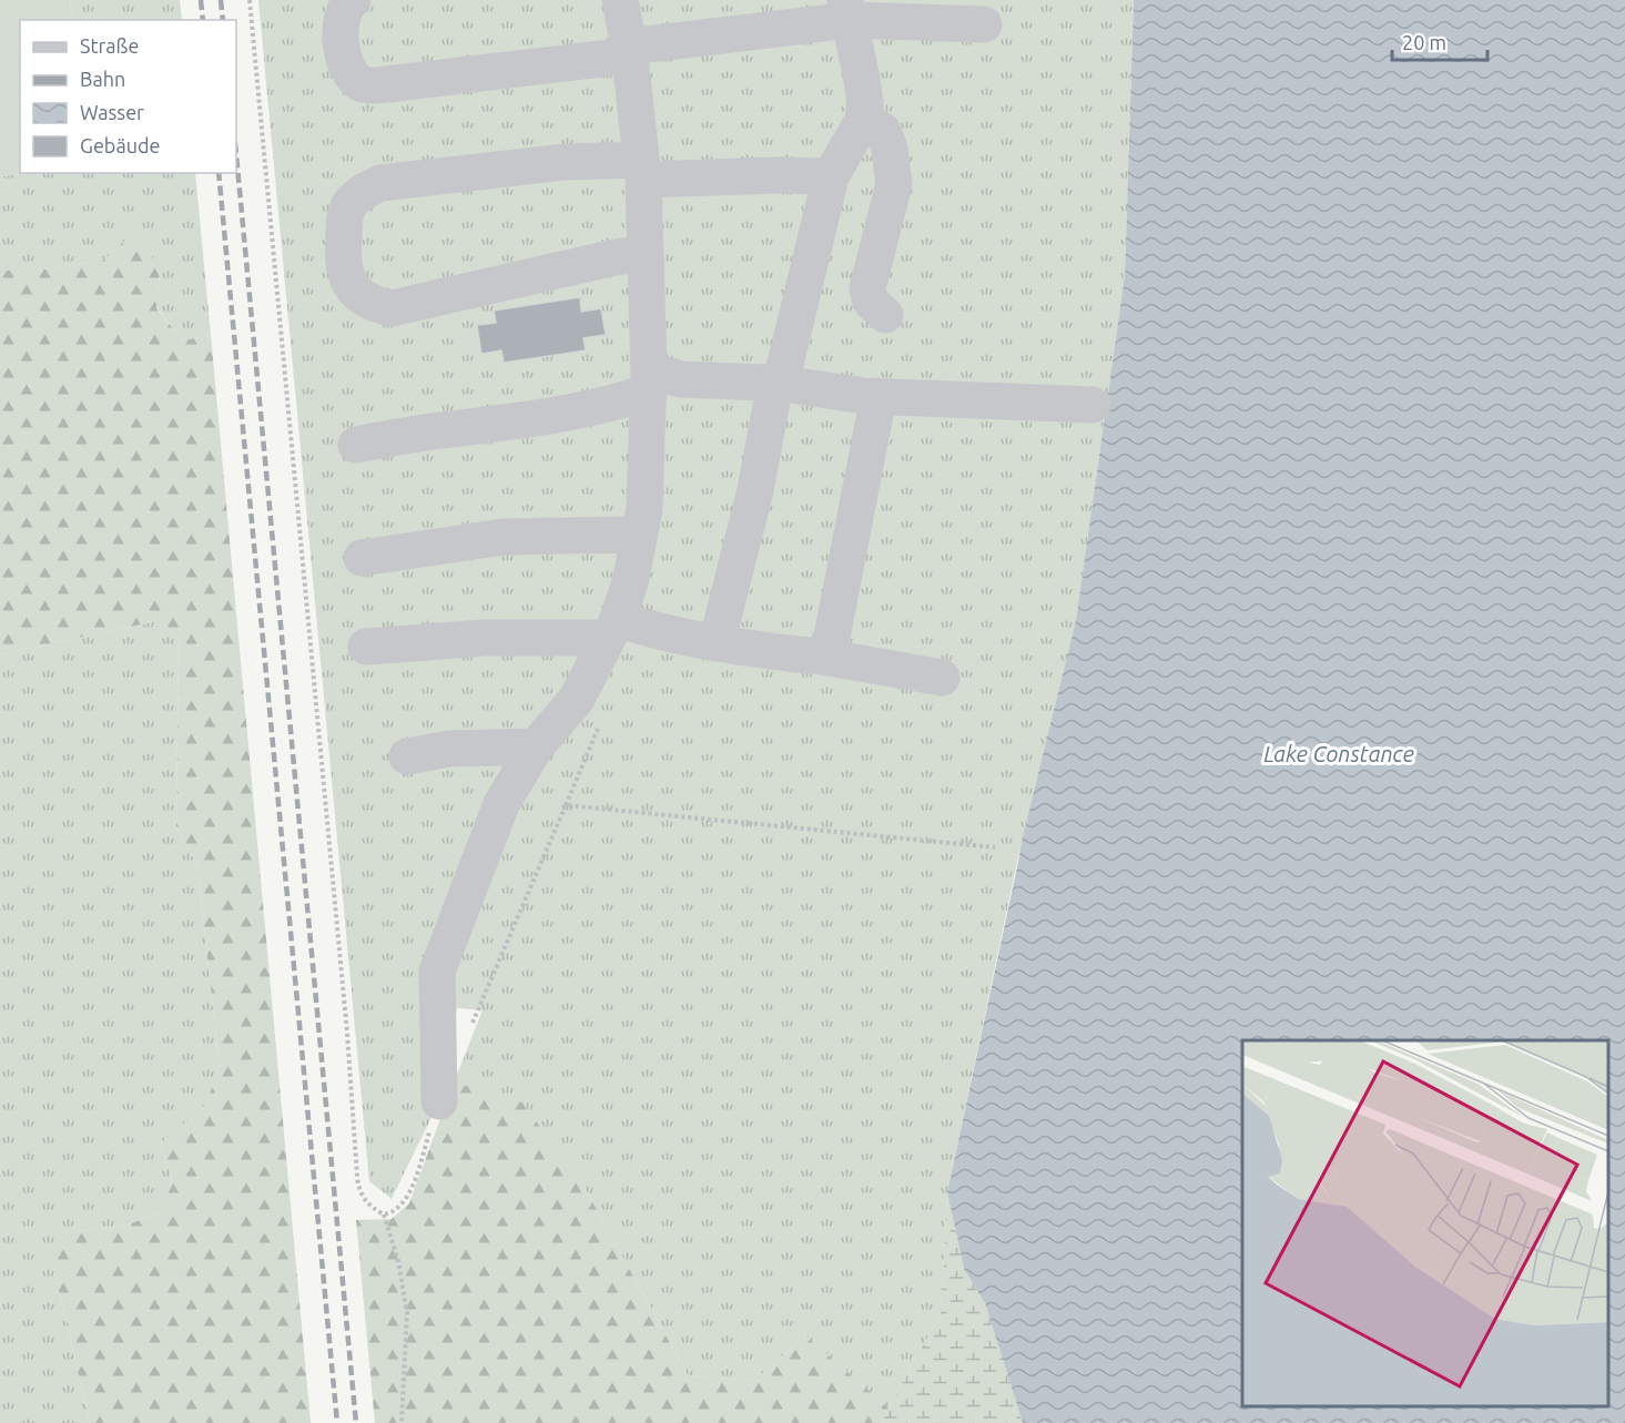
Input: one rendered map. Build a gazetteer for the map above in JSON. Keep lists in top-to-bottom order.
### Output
{
  "water": ["Lake Constance"],
  "legend": [
    "Straße",
    "Bahn",
    "Wasser",
    "Gebäude"
  ],
  "scale_bar": "20 m"
}
